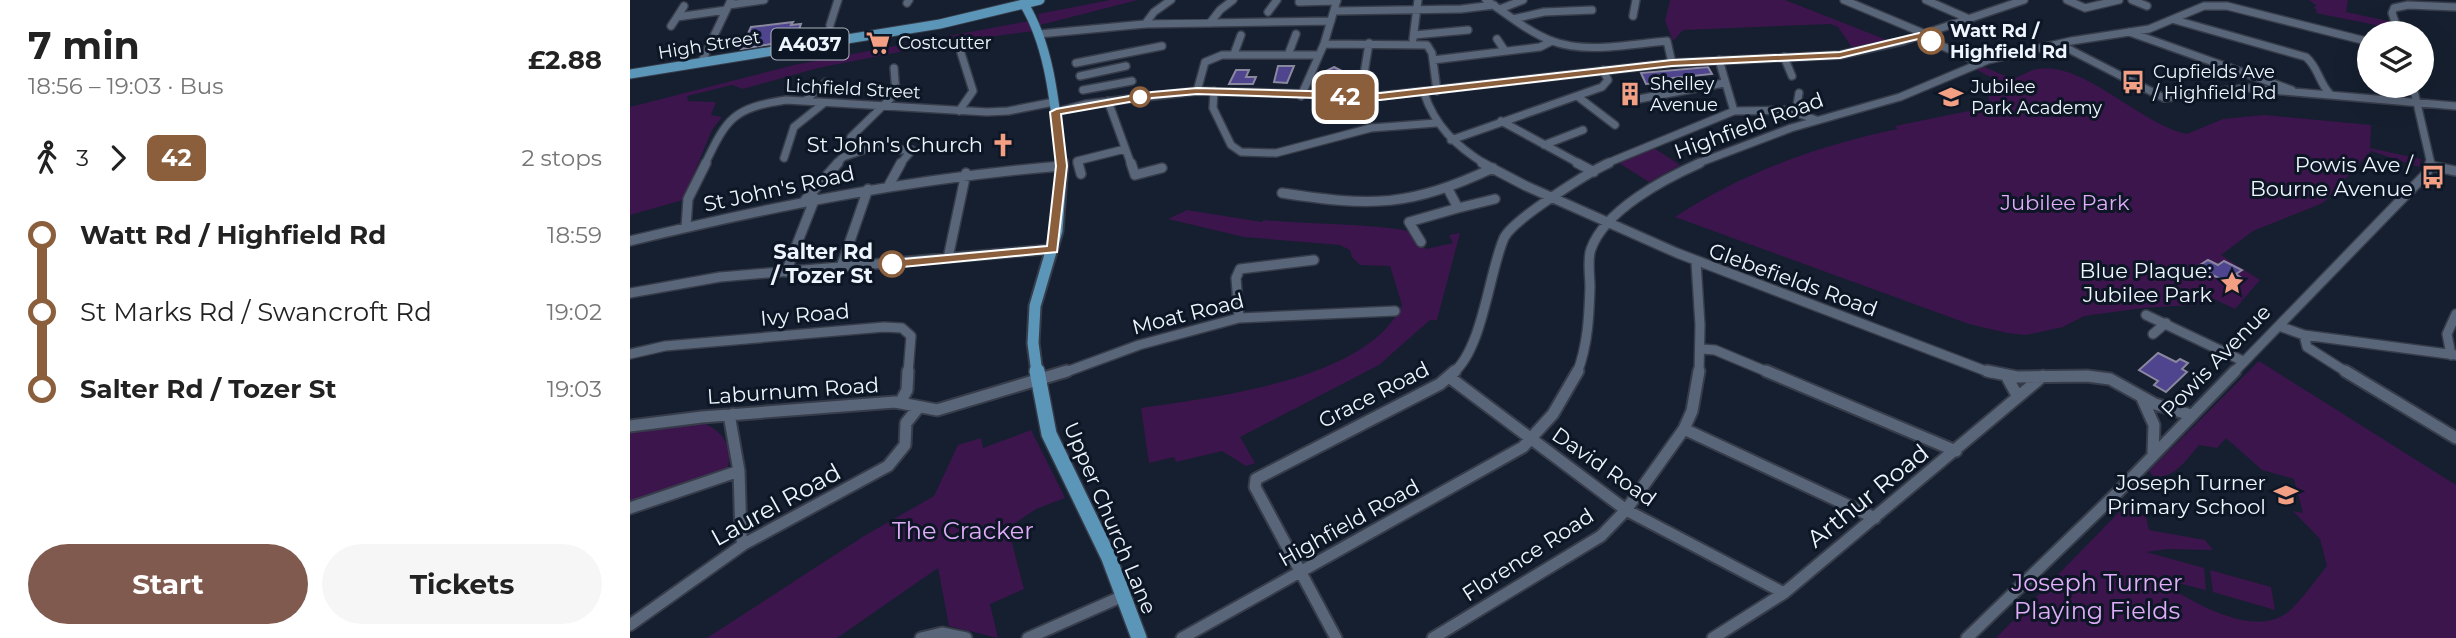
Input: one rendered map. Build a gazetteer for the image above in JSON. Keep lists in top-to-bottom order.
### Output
{
  "streets": {
    "main road": ["A4037", "High Street", "Upper Church Lane"],
    "street": [
      "Lichfield Street",
      "Highfield Road",
      "St John's Road",
      "Glebefields Road",
      "Moat Road",
      "Ivy Road",
      "Powis Avenue",
      "Laburnum Road",
      "Grace Road",
      "David Road",
      "Arthur Road",
      "Laurel Road",
      "Florence Road"
    ]
  },
  "crossings": [
    ["High Street", "Upper Church Lane"],
    ["Lichfield Street", "St John's Road"],
    ["Lichfield Street", "Glebefields Road"],
    ["Lichfield Street", "Upper Church Lane"],
    ["Highfield Road", "Glebefields Road"],
    ["Highfield Road", "Grace Road"],
    ["Highfield Road", "David Road"],
    ["St John's Road", "Upper Church Lane"],
    ["Glebefields Road", "Powis Avenue"],
    ["Glebefields Road", "Grace Road"],
    ["Glebefields Road", "Arthur Road"],
    ["Glebefields Road", "Florence Road"],
    ["Moat Road", "Laburnum Road"],
    ["Moat Road", "Upper Church Lane"],
    ["Ivy Road", "Laburnum Road"],
    ["Laburnum Road", "Laurel Road"],
    ["Laburnum Road", "Upper Church Lane"],
    ["Grace Road", "David Road"],
    ["David Road", "Arthur Road"],
    ["David Road", "Florence Road"]
  ],
  "parks": ["Jubilee Park", "The Cracker", "Joseph Turner Playing Fields"],
  "places": {
    "other": ["Watt Rd / Highfield Rd", "Salter Rd / Tozer St"],
    "supermarket": ["Costcutter"],
    "bus stop": ["Cupfields Ave / Highfield Rd", "Powis Ave / Bourne Avenue"],
    "building": ["Shelley Avenue"],
    "school or university": ["Jubilee Park Academy", "Joseph Turner Primary School"],
    "church": ["St John's Church"],
    "place": ["Blue Plaque: Jubilee Park"]
  },
  "lines": ["bus line 42"],
  "page": {
    "heading": ["7 min", "18:56 – 19:03 · Bus", "£2.88"],
    "on_map": "42",
    "legs": ["3", "42", "2 stops"],
    "list": [
      {
        "name": "Watt Rd / Highfield Rd",
        "value": "18:59"
      },
      {
        "name": "St Marks Rd / Swancroft Rd",
        "value": "19:02"
      },
      {
        "name": "Salter Rd / Tozer St",
        "value": "19:03"
      }
    ],
    "buttons": ["Start", "Tickets"]
  }
}
